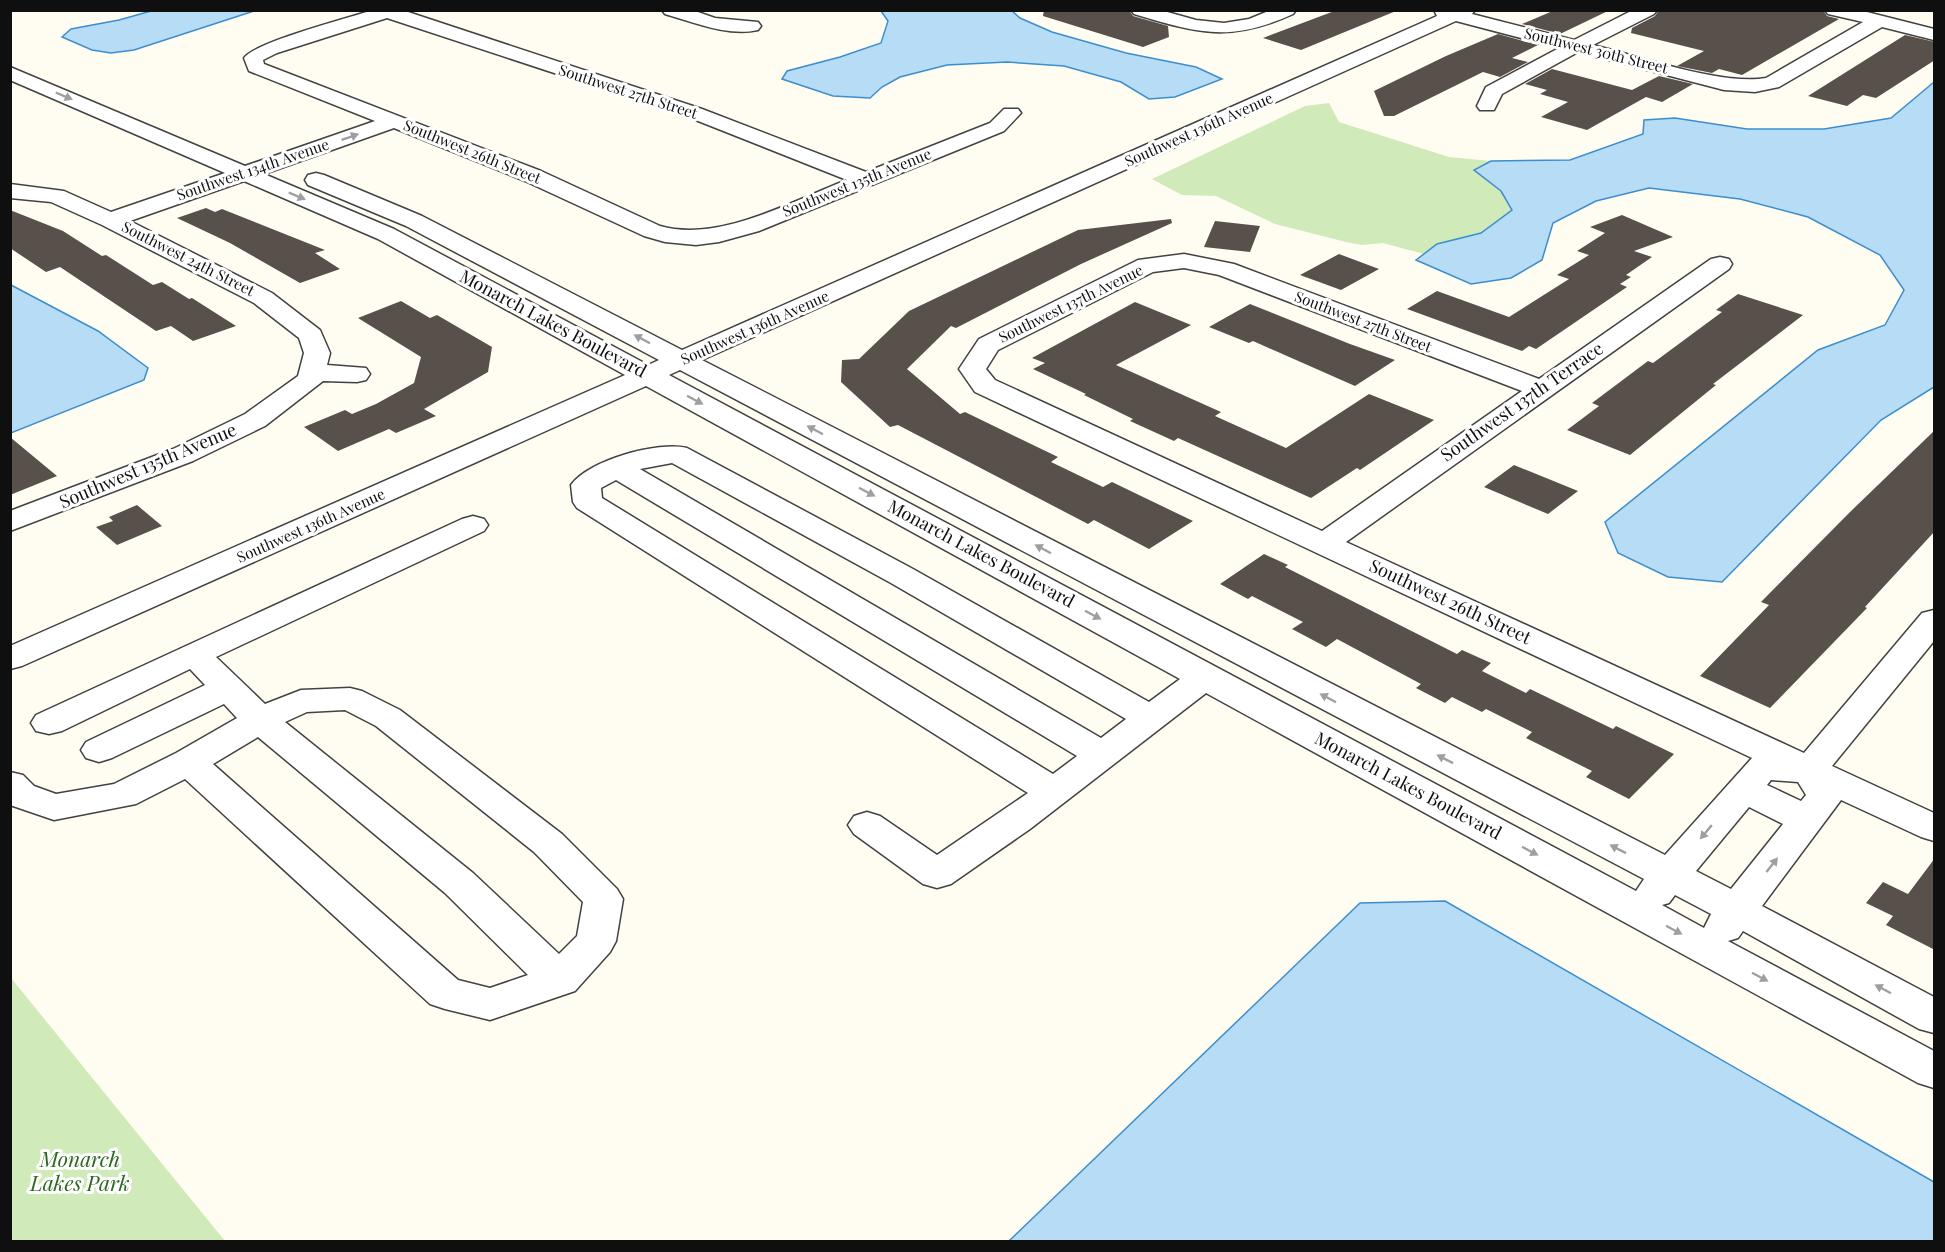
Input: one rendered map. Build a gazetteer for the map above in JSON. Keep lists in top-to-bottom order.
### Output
{
  "streets": {
    "street": [
      "Southwest 30th Street",
      "Southwest 27th Street",
      "Southwest 136th Avenue",
      "Southwest 26th Street",
      "Southwest 134th Avenue",
      "Southwest 135th Avenue",
      "Southwest 24th Street",
      "Southwest 137th Avenue",
      "Monarch Lakes Boulevard",
      "Southwest 137th Terrace"
    ]
  },
  "crossings": [
    ["Southwest 30th Street", "Southwest 136th Avenue"],
    ["Southwest 27th Street", "Southwest 26th Street"],
    ["Southwest 27th Street", "Southwest 135th Avenue"],
    ["Southwest 27th Street", "Southwest 137th Avenue"],
    ["Southwest 27th Street", "Southwest 137th Terrace"],
    ["Southwest 136th Avenue", "Monarch Lakes Boulevard"],
    ["Southwest 26th Street", "Southwest 134th Avenue"],
    ["Southwest 26th Street", "Southwest 135th Avenue"],
    ["Southwest 26th Street", "Southwest 137th Avenue"],
    ["Southwest 26th Street", "Southwest 137th Terrace"],
    ["Southwest 134th Avenue", "Southwest 24th Street"],
    ["Southwest 134th Avenue", "Monarch Lakes Boulevard"],
    ["Southwest 135th Avenue", "Southwest 24th Street"]
  ],
  "parks": ["Monarch Lakes Park"]
}
